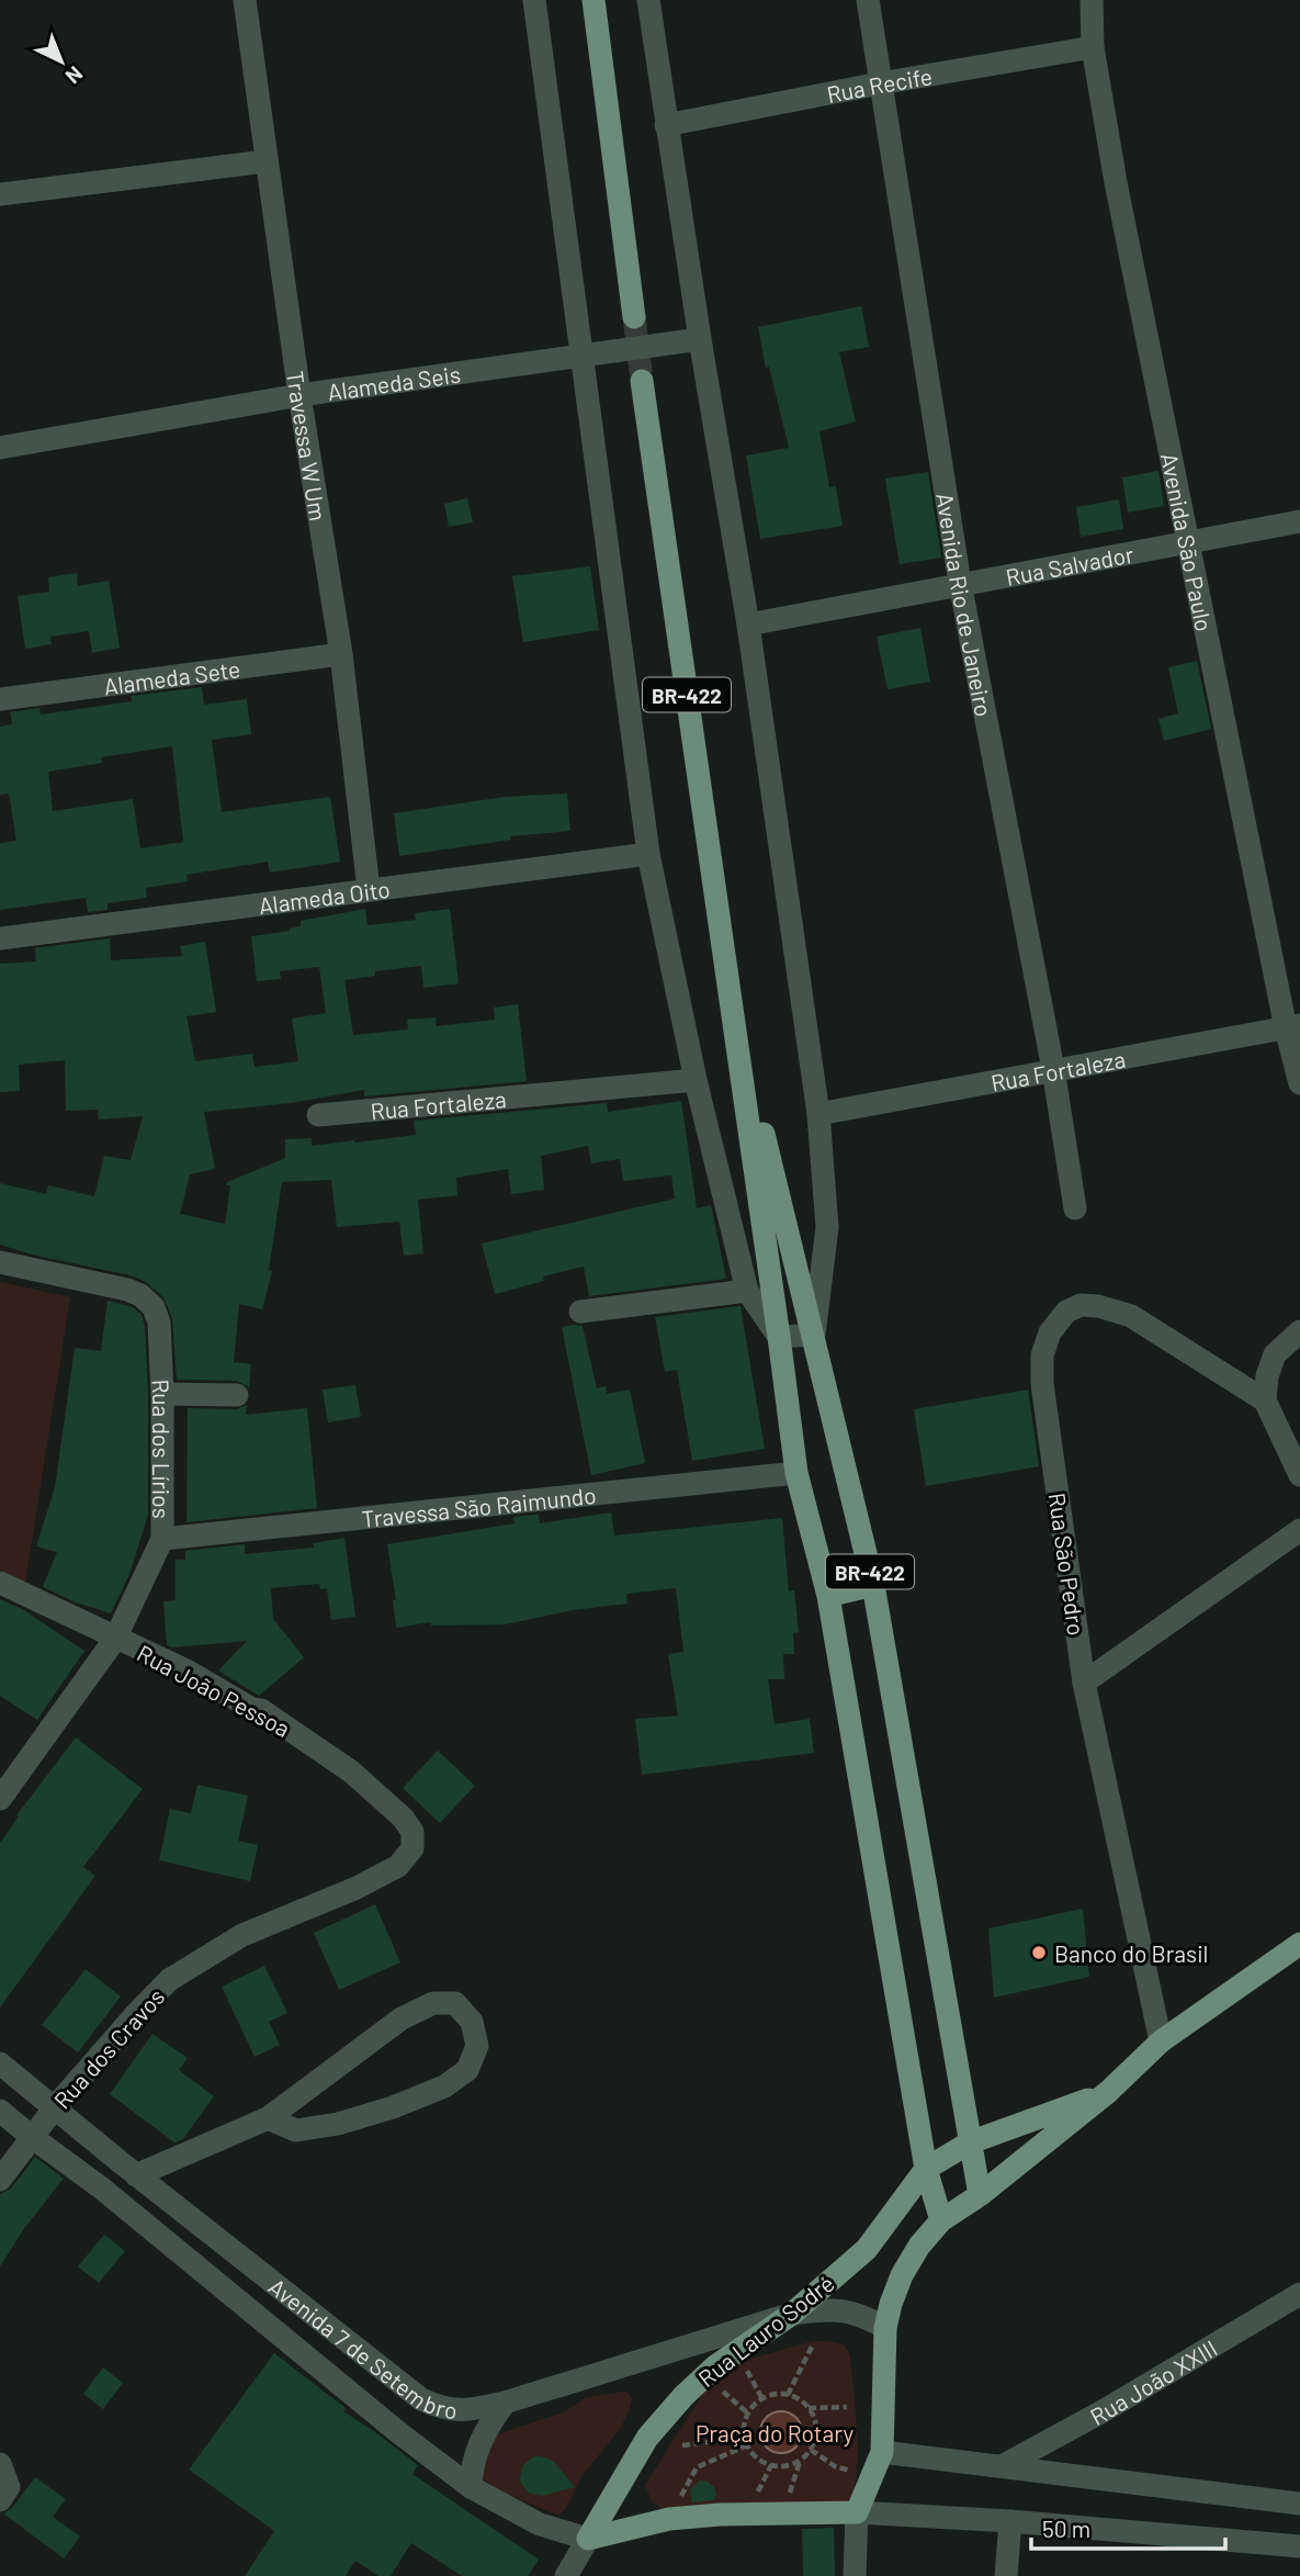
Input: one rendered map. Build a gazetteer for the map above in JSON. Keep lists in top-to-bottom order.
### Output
{
  "streets": {
    "main road": ["BR-422", "Rua Lauro Sodré"],
    "street": [
      "Rua Recife",
      "Alameda Seis",
      "Travessa W Um",
      "Avenida São Paulo",
      "Rua Salvador",
      "Avenida Rio de Janeiro",
      "Alameda Sete",
      "Alameda Oito",
      "Rua Fortaleza",
      "Rua dos Lírios",
      "Travessa São Raimundo",
      "Rua São Pedro",
      "Rua João Pessoa",
      "Rua dos Cravos",
      "Avenida 7 de Setembro",
      "Rua João XXIII"
    ]
  },
  "crossings": [
    ["Rua Recife", "Avenida São Paulo"],
    ["Rua Recife", "Avenida Rio de Janeiro"],
    ["Alameda Seis", "Travessa W Um"],
    ["Travessa W Um", "Alameda Sete"],
    ["Travessa W Um", "Alameda Oito"],
    ["Avenida São Paulo", "Rua Salvador"],
    ["Avenida São Paulo", "Rua Fortaleza"],
    ["Rua Salvador", "Avenida Rio de Janeiro"],
    ["Avenida Rio de Janeiro", "Rua Fortaleza"],
    ["BR-422", "Travessa São Raimundo"],
    ["BR-422", "Rua Lauro Sodré"],
    ["Rua dos Lírios", "Travessa São Raimundo"],
    ["Rua dos Lírios", "Rua João Pessoa"],
    ["Rua São Pedro", "Rua Lauro Sodré"],
    ["Rua João Pessoa", "Rua dos Cravos"],
    ["Rua dos Cravos", "Avenida 7 de Setembro"],
    ["Rua Lauro Sodré", "Avenida 7 de Setembro"]
  ],
  "parks": ["Praça do Rotary"],
  "places": ["Banco do Brasil"],
  "scale_bar": "50 m",
  "north": "bottom right"
}
